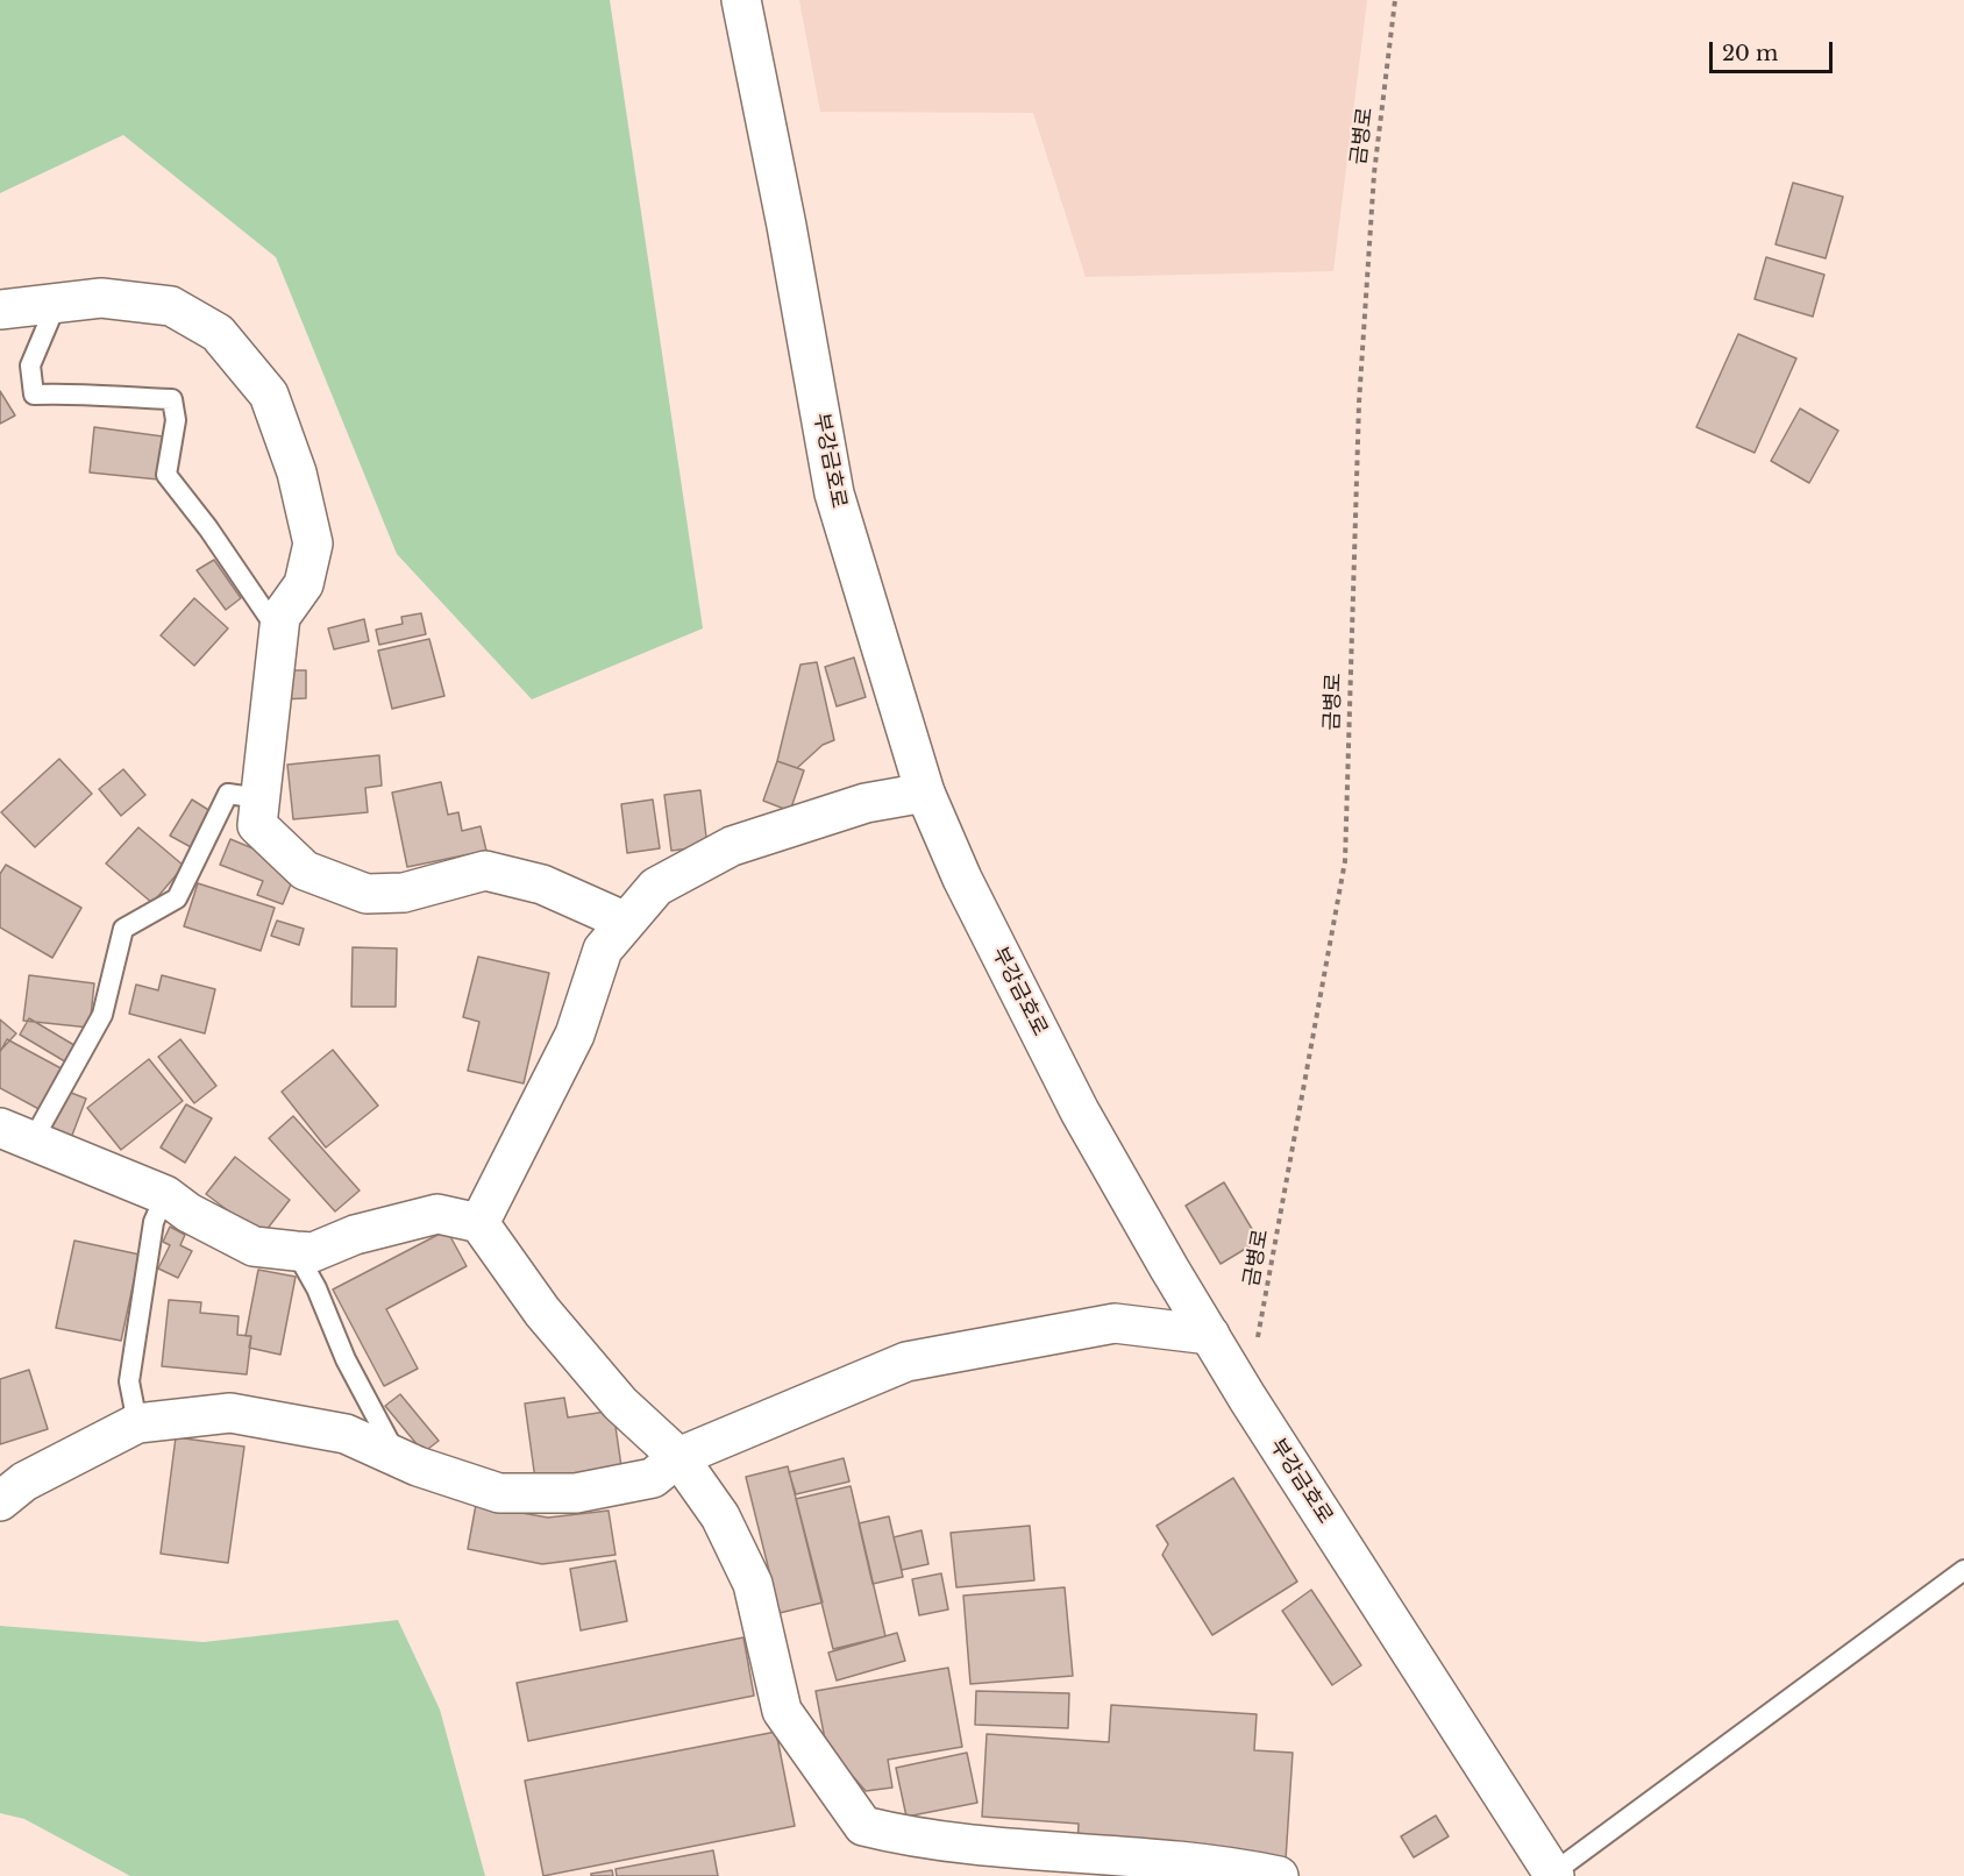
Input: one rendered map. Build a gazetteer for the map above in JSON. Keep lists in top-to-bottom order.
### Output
{
  "streets": {
    "street": ["부강금호로"],
    "path": ["금병로"]
  },
  "crossings": [
    ["금병로", "부강금호로"]
  ],
  "scale_bar": "20 m"
}
